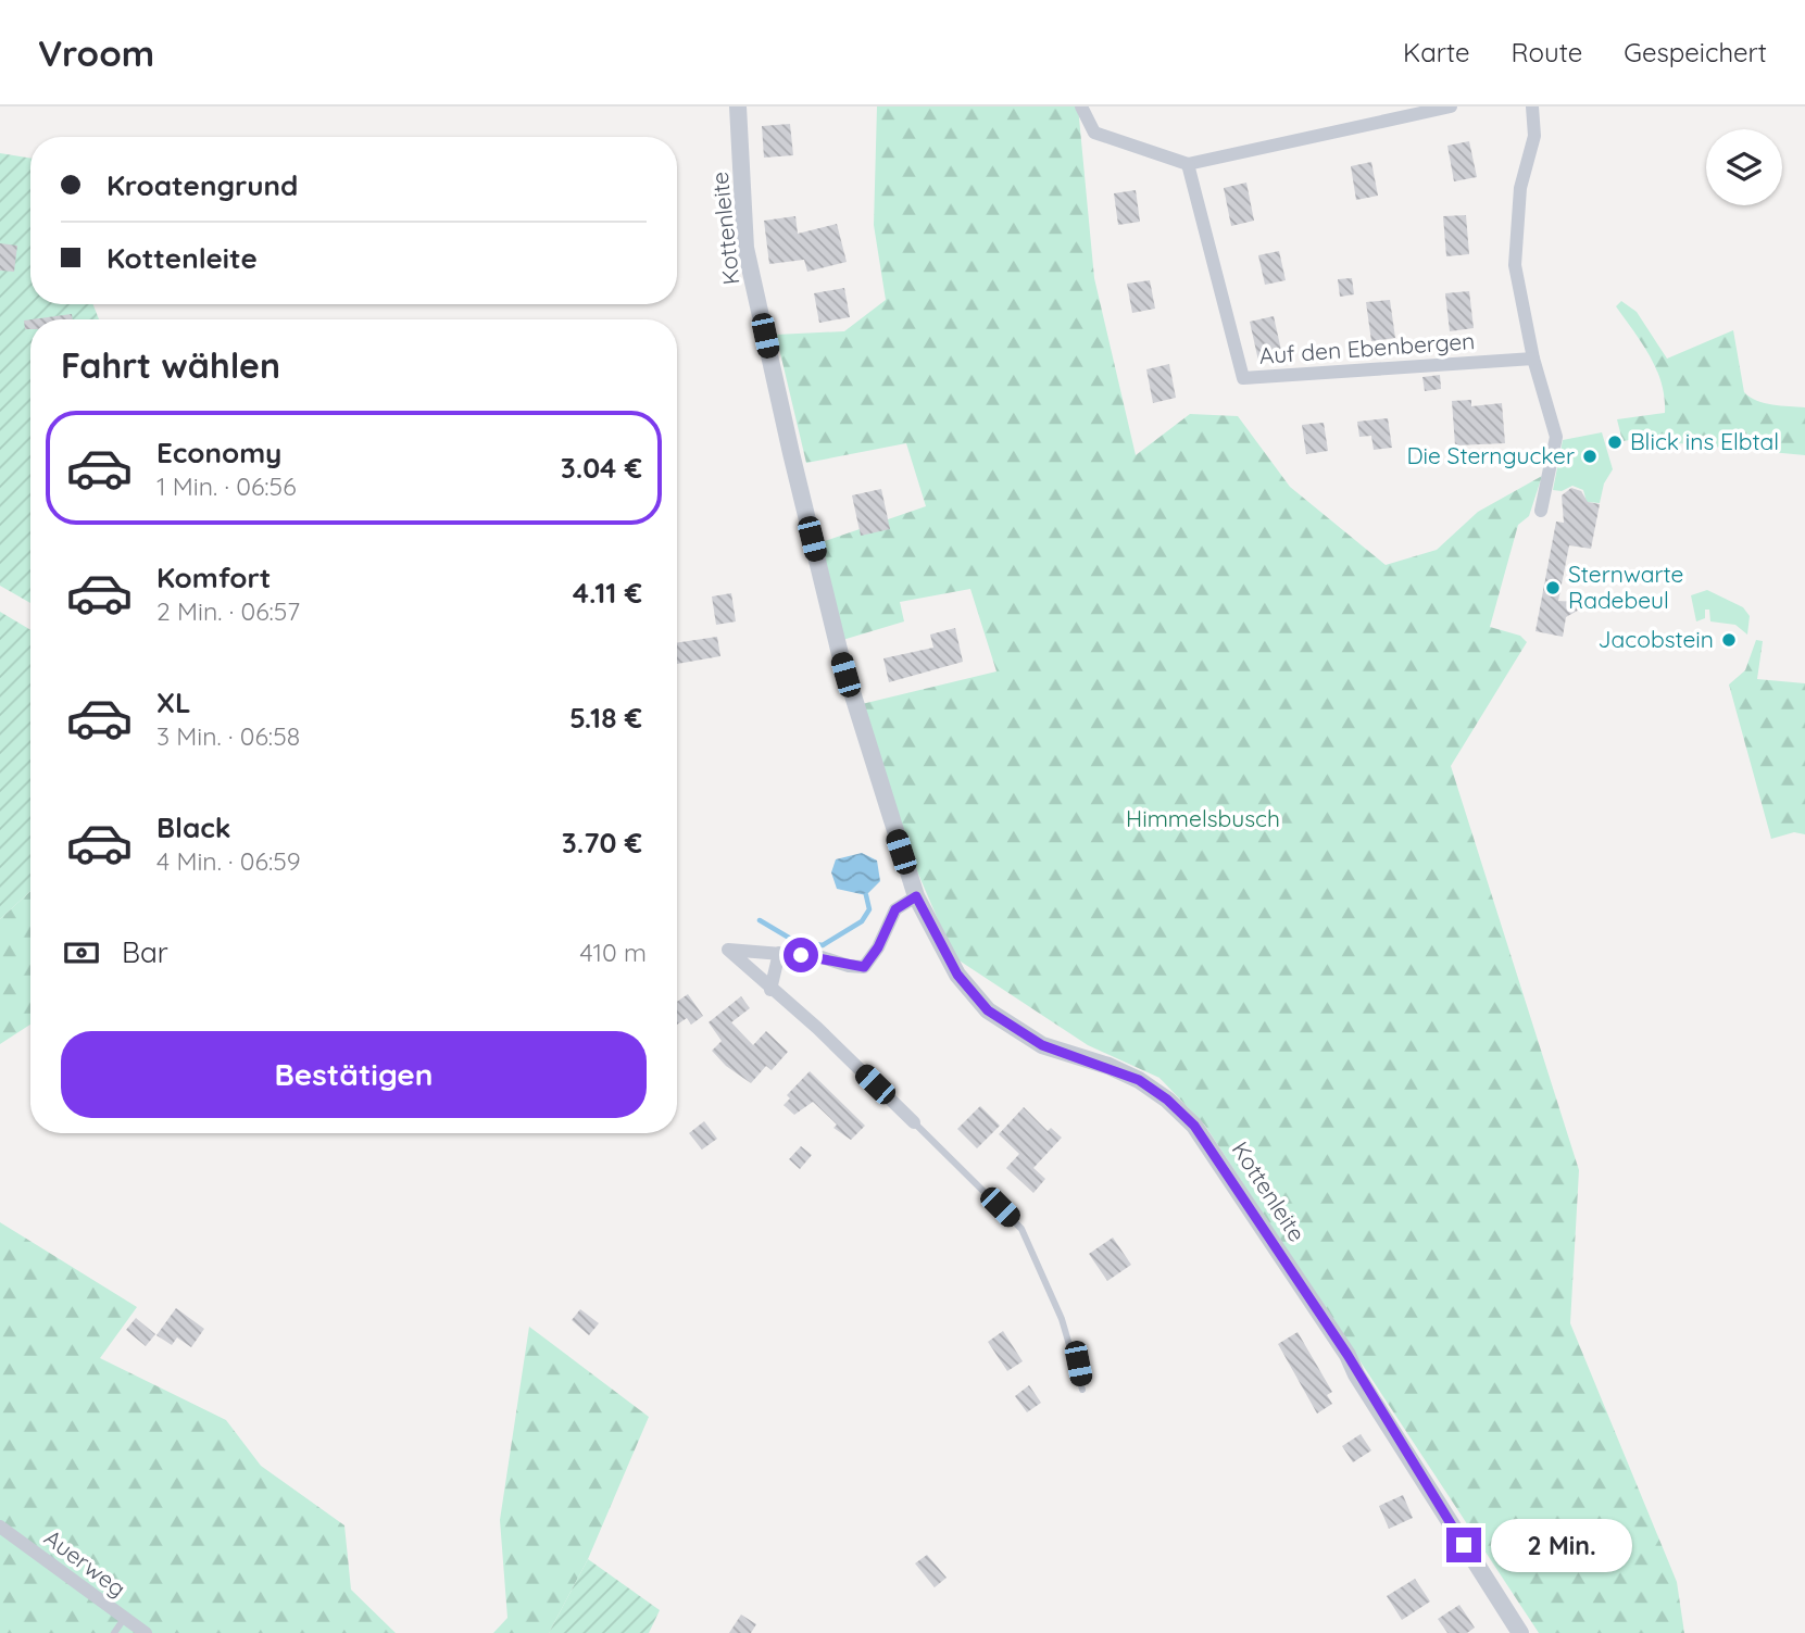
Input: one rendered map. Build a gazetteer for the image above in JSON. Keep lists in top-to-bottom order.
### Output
{
  "streets": {
    "street": ["Kottenleite", "Auf den Ebenbergen", "Auerweg"]
  },
  "parks": ["Himmelsbusch"],
  "places": [
    "Blick ins Elbtal",
    "Die Sterngucker",
    "Sternwarte Radebeul",
    "Jacobstein"
  ],
  "page": {
    "header": "Vroom",
    "nav": ["Karte", "Route", "Gespeichert"],
    "banner": ["Kroatengrund", "Kottenleite"],
    "heading": "Fahrt wählen",
    "list": [
      {
        "name": "Economy",
        "note": "1 Min. · 06:56",
        "value": "3.04 €"
      },
      {
        "name": "Komfort",
        "note": "2 Min. · 06:57",
        "value": "4.11 €"
      },
      {
        "name": "XL",
        "note": "3 Min. · 06:58",
        "value": "5.18 €"
      },
      {
        "name": "Black",
        "note": "4 Min. · 06:59",
        "value": "3.70 €"
      }
    ],
    "pay": ["Bar", "410 m"],
    "buttons": "Bestätigen",
    "bubble": "2 Min."
  }
}
